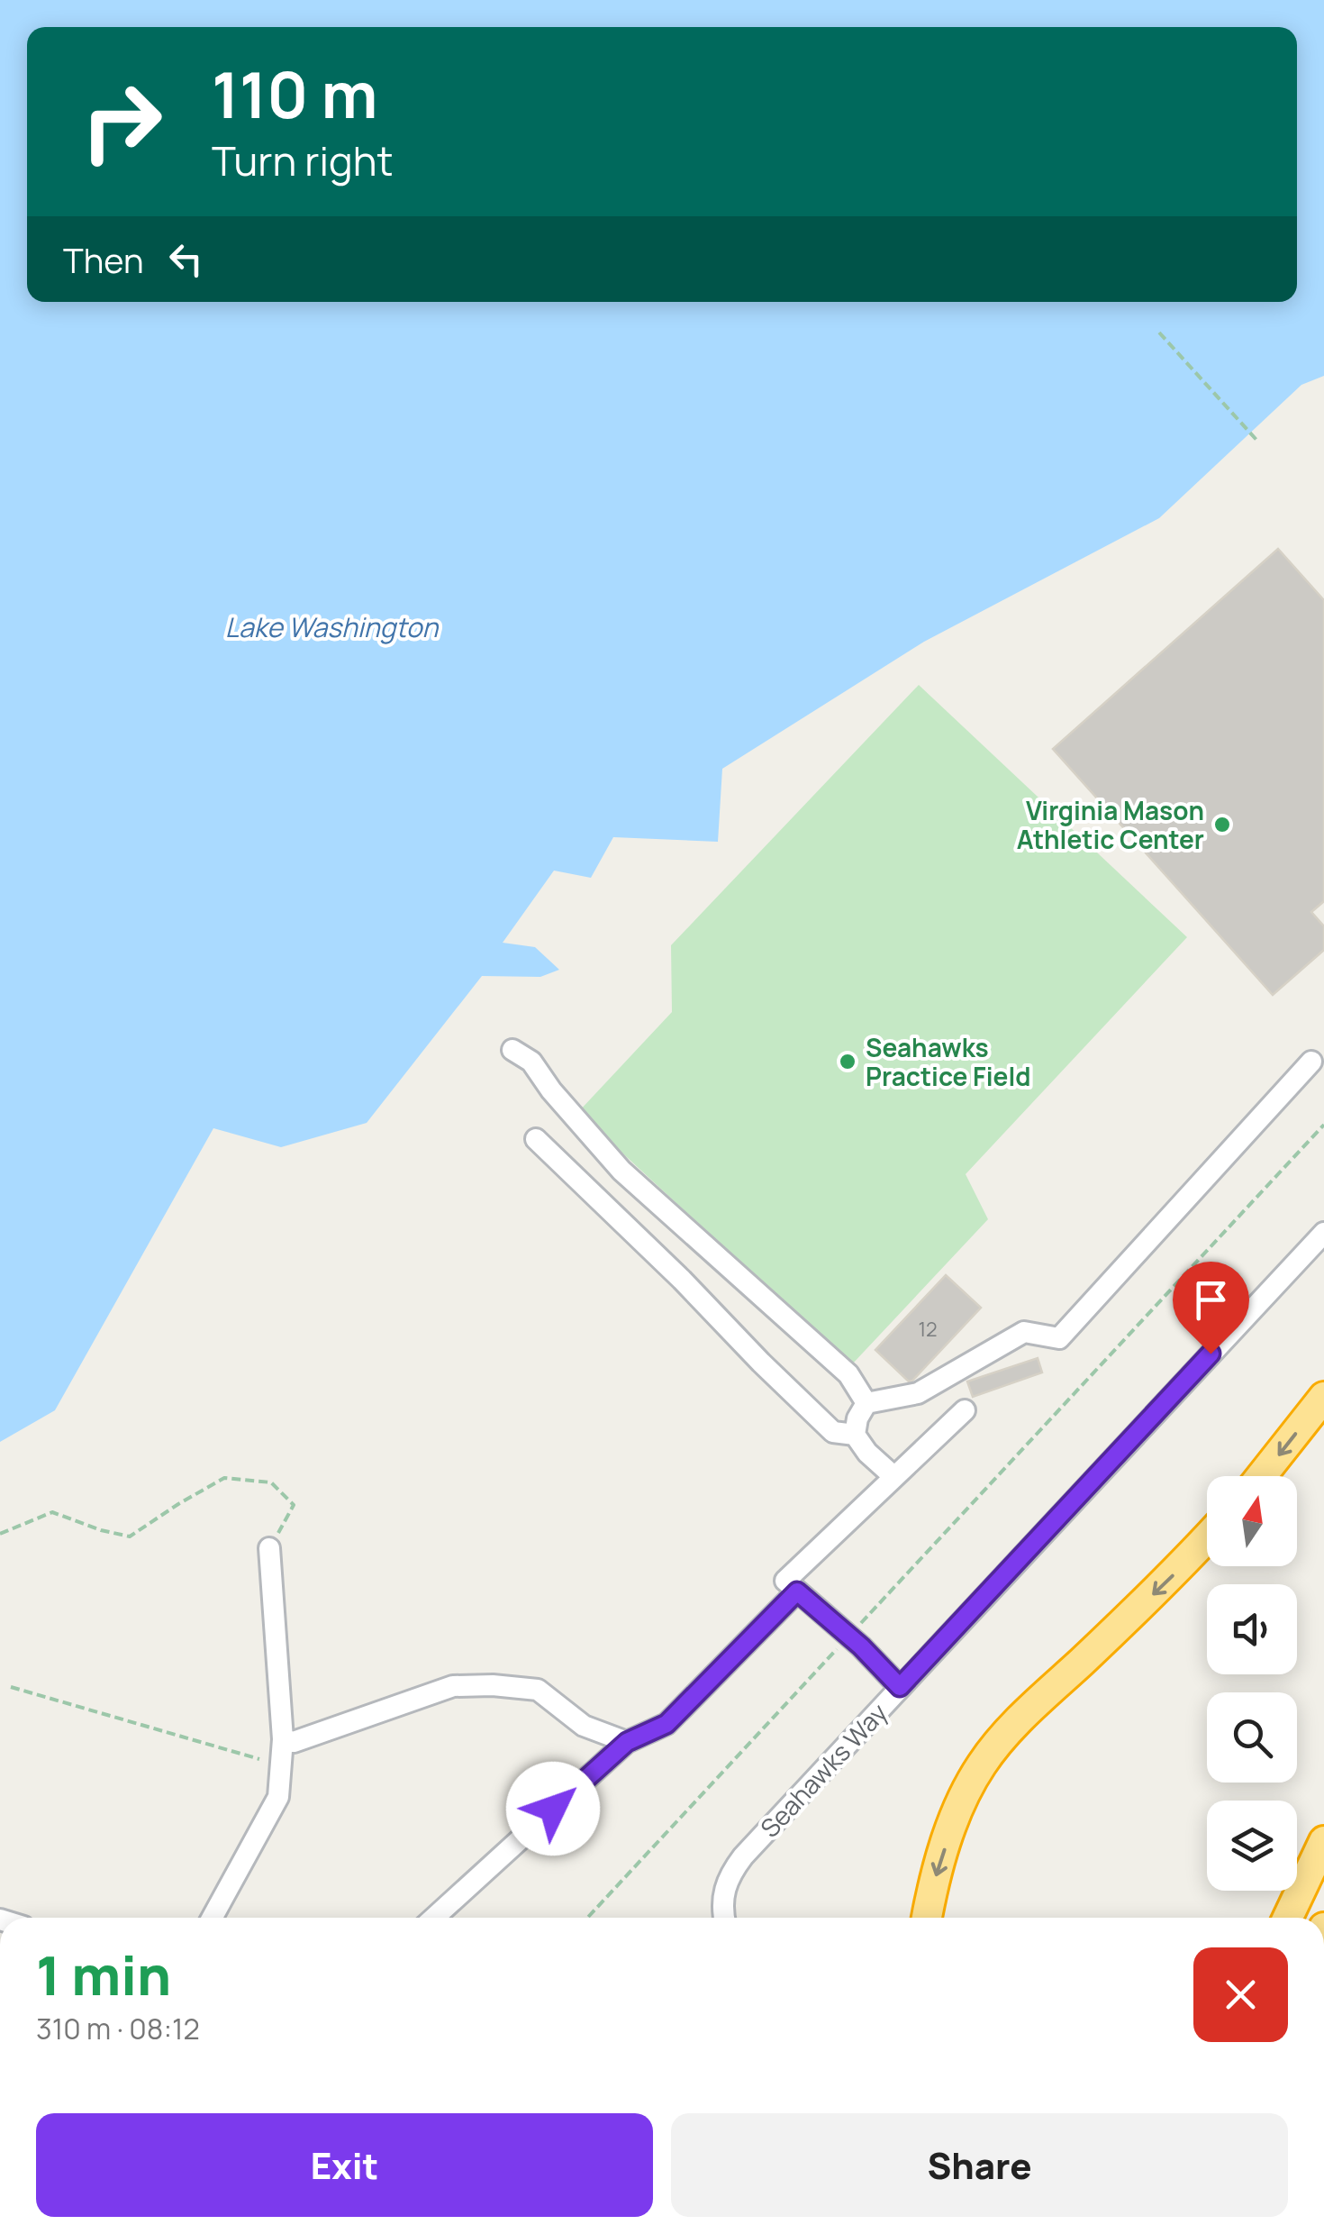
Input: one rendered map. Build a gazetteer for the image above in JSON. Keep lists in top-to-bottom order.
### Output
{
  "streets": {
    "street": ["Seahawks Way"]
  },
  "water": ["Lake Washington"],
  "places": ["Virginia Mason Athletic Center", "Seahawks Practice Field"],
  "house_numbers": ["12"],
  "north": "top",
  "page": {
    "turn": ["110 m", "Turn right"],
    "then": "Then",
    "heading": ["1 min", "310 m · 08:12"],
    "buttons": ["Exit", "Share"]
  }
}
